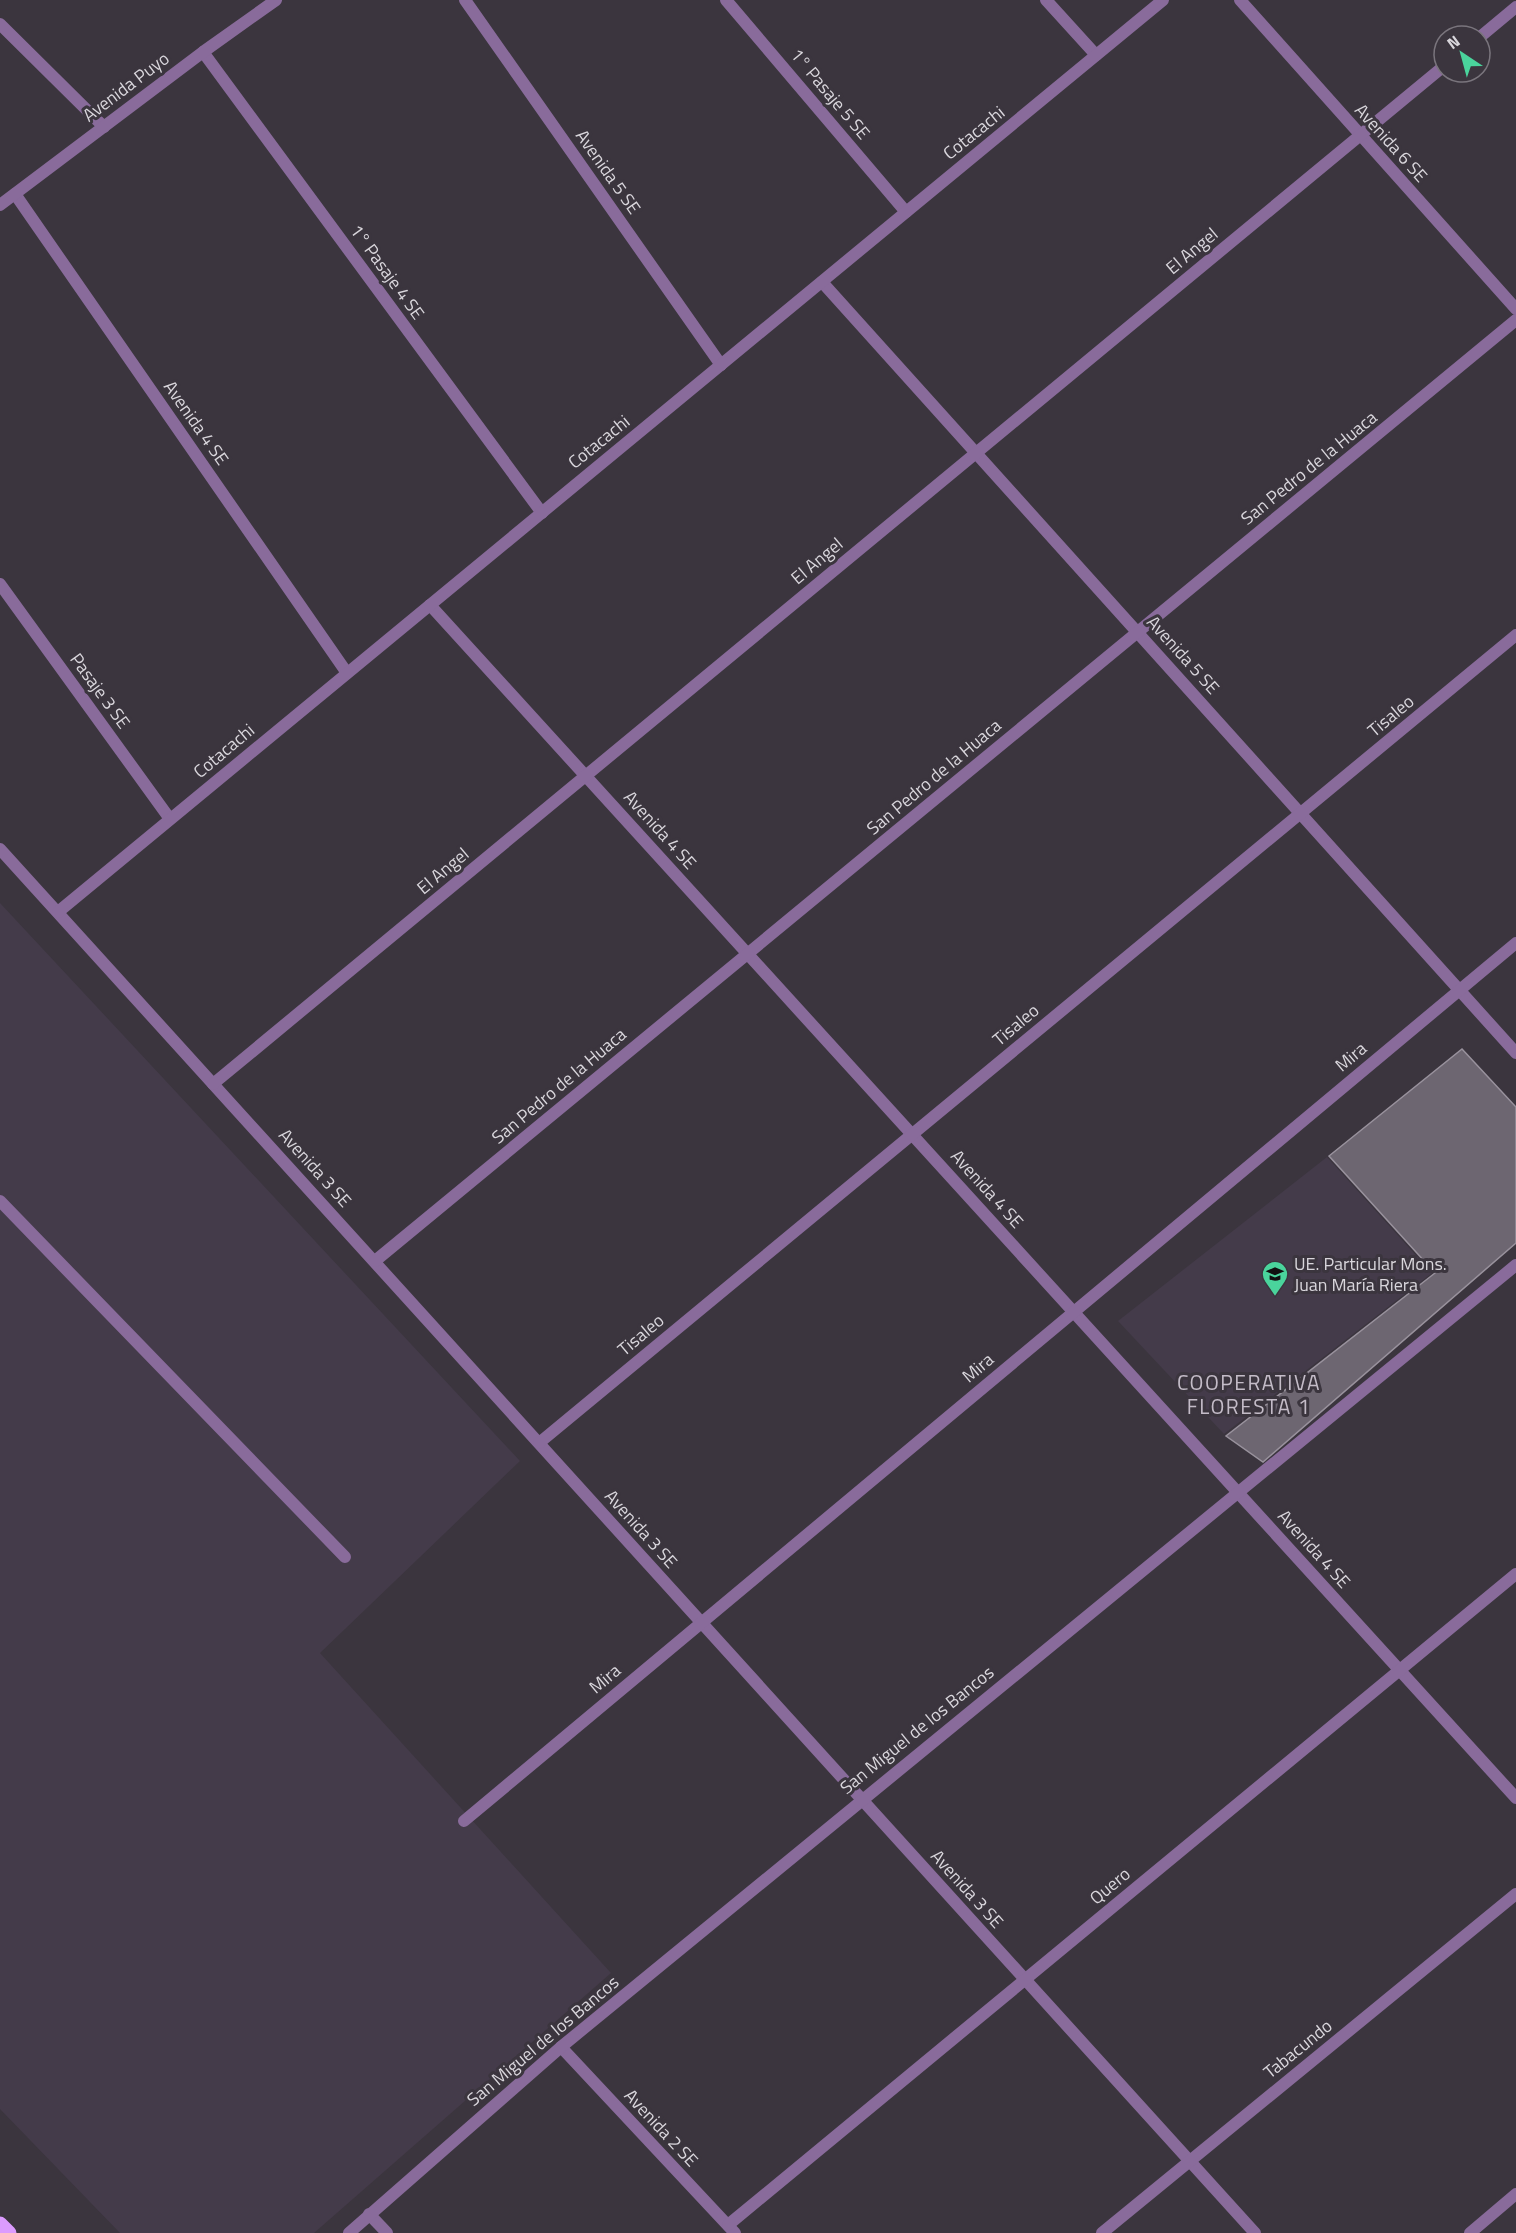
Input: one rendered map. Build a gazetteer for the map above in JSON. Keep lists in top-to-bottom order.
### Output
{
  "streets": {
    "street": [
      "Avenida Puyo",
      "1° Pasaje 5 SE",
      "Cotacachi",
      "Avenida 6 SE",
      "Avenida 5 SE",
      "El Angel",
      "1° Pasaje 4 SE",
      "Avenida 4 SE",
      "San Pedro de la Huaca",
      "Pasaje 3 SE",
      "Tisaleo",
      "Mira",
      "Avenida 3 SE",
      "San Miguel de los Bancos",
      "Quero",
      "Tabacundo",
      "Avenida 2 SE"
    ]
  },
  "crossings": [
    ["Avenida Puyo", "1° Pasaje 4 SE"],
    ["Avenida Puyo", "Avenida 4 SE"],
    ["1° Pasaje 5 SE", "Cotacachi"],
    ["Cotacachi", "Avenida 5 SE"],
    ["Cotacachi", "1° Pasaje 4 SE"],
    ["Cotacachi", "Avenida 4 SE"],
    ["Cotacachi", "Pasaje 3 SE"],
    ["Cotacachi", "Avenida 3 SE"],
    ["Avenida 6 SE", "El Angel"],
    ["Avenida 5 SE", "El Angel"],
    ["Avenida 5 SE", "San Pedro de la Huaca"],
    ["Avenida 5 SE", "Tisaleo"],
    ["Avenida 5 SE", "Mira"],
    ["El Angel", "Avenida 4 SE"],
    ["El Angel", "Avenida 3 SE"],
    ["Avenida 4 SE", "San Pedro de la Huaca"],
    ["Avenida 4 SE", "Tisaleo"],
    ["Avenida 4 SE", "Mira"],
    ["Avenida 4 SE", "San Miguel de los Bancos"],
    ["Avenida 4 SE", "Quero"],
    ["San Pedro de la Huaca", "Avenida 3 SE"],
    ["Tisaleo", "Avenida 3 SE"],
    ["Mira", "Avenida 3 SE"],
    ["Avenida 3 SE", "San Miguel de los Bancos"],
    ["Avenida 3 SE", "Quero"],
    ["Avenida 3 SE", "Tabacundo"],
    ["San Miguel de los Bancos", "Avenida 2 SE"],
    ["Quero", "Avenida 2 SE"]
  ],
  "districts": ["COOPERATIVA FLORESTA 1"],
  "places": {
    "school or university": ["UE. Particular Mons. Juan María Riera"]
  },
  "north": "top left"
}
